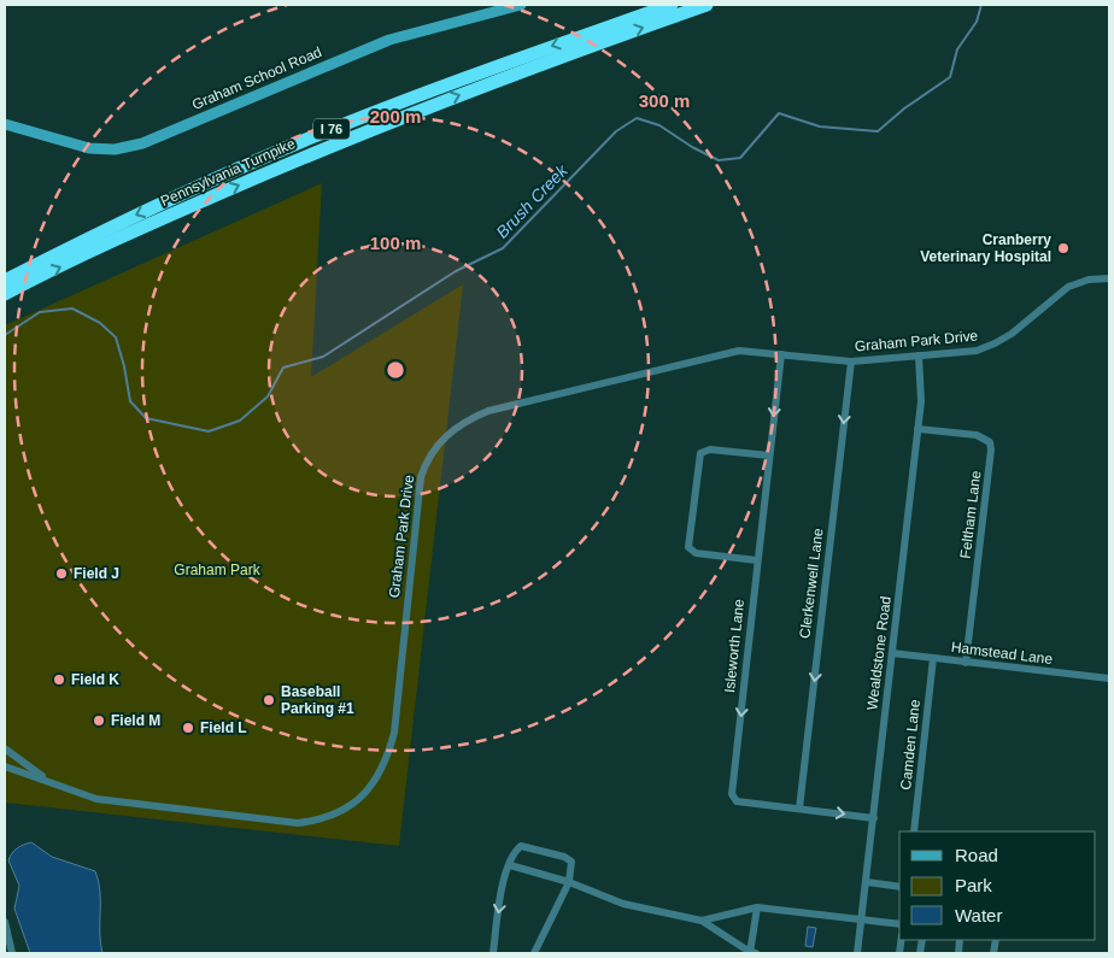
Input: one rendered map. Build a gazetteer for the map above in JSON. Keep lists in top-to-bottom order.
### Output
{
  "streets": {
    "highway": ["I 76", "Pennsylvania Turnpike"],
    "street": [
      "Graham School Road",
      "Graham Park Drive",
      "Feltham Lane",
      "Clerkenwell Lane",
      "Isleworth Lane",
      "Wealdstone Road",
      "Hamstead Lane",
      "Camden Lane"
    ]
  },
  "crossings": [
    ["Graham Park Drive", "Clerkenwell Lane"],
    ["Graham Park Drive", "Isleworth Lane"],
    ["Graham Park Drive", "Wealdstone Road"],
    ["Feltham Lane", "Wealdstone Road"],
    ["Feltham Lane", "Hamstead Lane"],
    ["Clerkenwell Lane", "Isleworth Lane"],
    ["Isleworth Lane", "Wealdstone Road"],
    ["Wealdstone Road", "Hamstead Lane"],
    ["Hamstead Lane", "Camden Lane"]
  ],
  "one_way": ["Clerkenwell Lane"],
  "water": ["Brush Creek"],
  "parks": ["Graham Park"],
  "places": [
    "Cranberry Veterinary Hospital",
    "Field J",
    "Field K",
    "Baseball Parking #1",
    "Field M",
    "Field L"
  ],
  "legend": ["Road", "Park", "Water"],
  "rings": ["300 m", "200 m", "100 m"]
}
